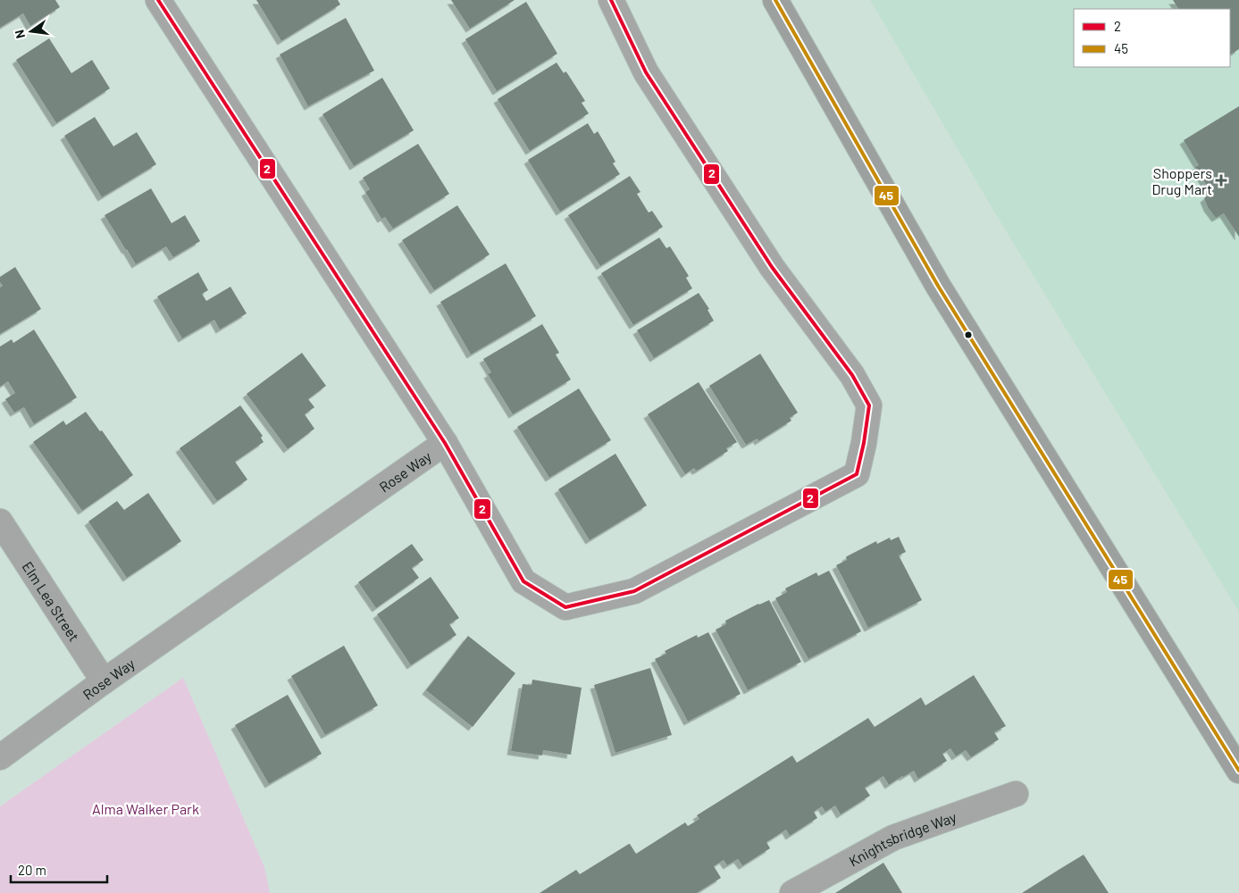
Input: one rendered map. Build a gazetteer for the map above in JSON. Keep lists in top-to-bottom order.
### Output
{
  "streets": {
    "street": ["Rose Way", "Elm Lea Street", "Knightsbridge Way"]
  },
  "crossings": [
    ["Rose Way", "Elm Lea Street"]
  ],
  "parks": ["Alma Walker Park"],
  "places": {
    "health": ["Shoppers Drug Mart"]
  },
  "lines": ["transit line 2", "transit line 45"],
  "legend": ["2", "45"],
  "scale_bar": "20 m",
  "north": "left"
}
